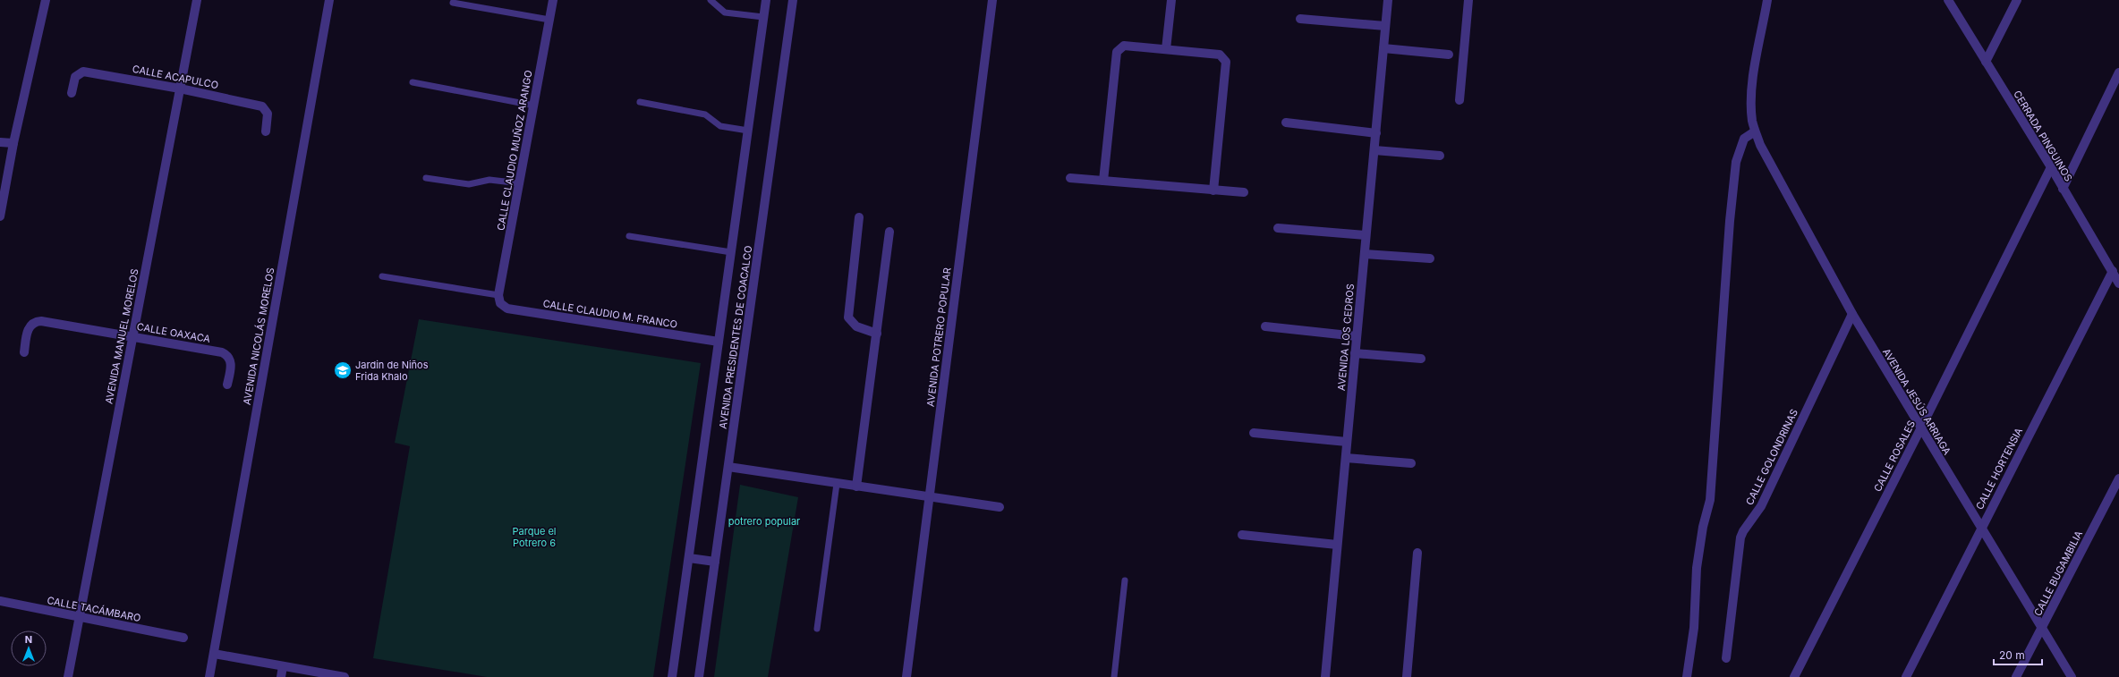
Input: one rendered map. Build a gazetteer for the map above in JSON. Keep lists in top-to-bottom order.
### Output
{
  "streets": {
    "street": [
      "CALLE ACAPULCO",
      "CERRADA PINGUINOS",
      "CALLE CLAUDIO MUÑOZ ARANGO",
      "CALLE CLAUDIO M. FRANCO",
      "CALLE OAXACA",
      "AVENIDA MANUEL MORELOS",
      "AVENIDA NICOLÁS MORELOS",
      "AVENIDA PRESIDENTES DE COACALCO",
      "AVENIDA POTRERO POPULAR",
      "AVENIDA LOS CEDROS",
      "AVENIDA JESÚS ARRIAGA",
      "CALLE ROSALES",
      "CALLE GOLONDRINAS",
      "CALLE HORTENSIA",
      "CALLE BUGAMBILIA",
      "CALLE TACÁMBARO"
    ]
  },
  "crossings": [
    ["CALLE ACAPULCO", "AVENIDA MANUEL MORELOS"],
    ["CERRADA PINGUINOS", "CALLE ROSALES"],
    ["CERRADA PINGUINOS", "CALLE HORTENSIA"],
    ["CALLE CLAUDIO MUÑOZ ARANGO", "CALLE CLAUDIO M. FRANCO"],
    ["CALLE CLAUDIO M. FRANCO", "AVENIDA PRESIDENTES DE COACALCO"],
    ["CALLE OAXACA", "AVENIDA MANUEL MORELOS"],
    ["AVENIDA MANUEL MORELOS", "CALLE TACÁMBARO"],
    ["AVENIDA JESÚS ARRIAGA", "CALLE ROSALES"],
    ["AVENIDA JESÚS ARRIAGA", "CALLE GOLONDRINAS"],
    ["AVENIDA JESÚS ARRIAGA", "CALLE HORTENSIA"],
    ["AVENIDA JESÚS ARRIAGA", "CALLE BUGAMBILIA"]
  ],
  "parks": ["potrero popular", "Parque el Potrero 6"],
  "places": {
    "school or university": ["Jardin de Niños Frida Khalo"]
  },
  "scale_bar": "20 m",
  "north": "top"
}
